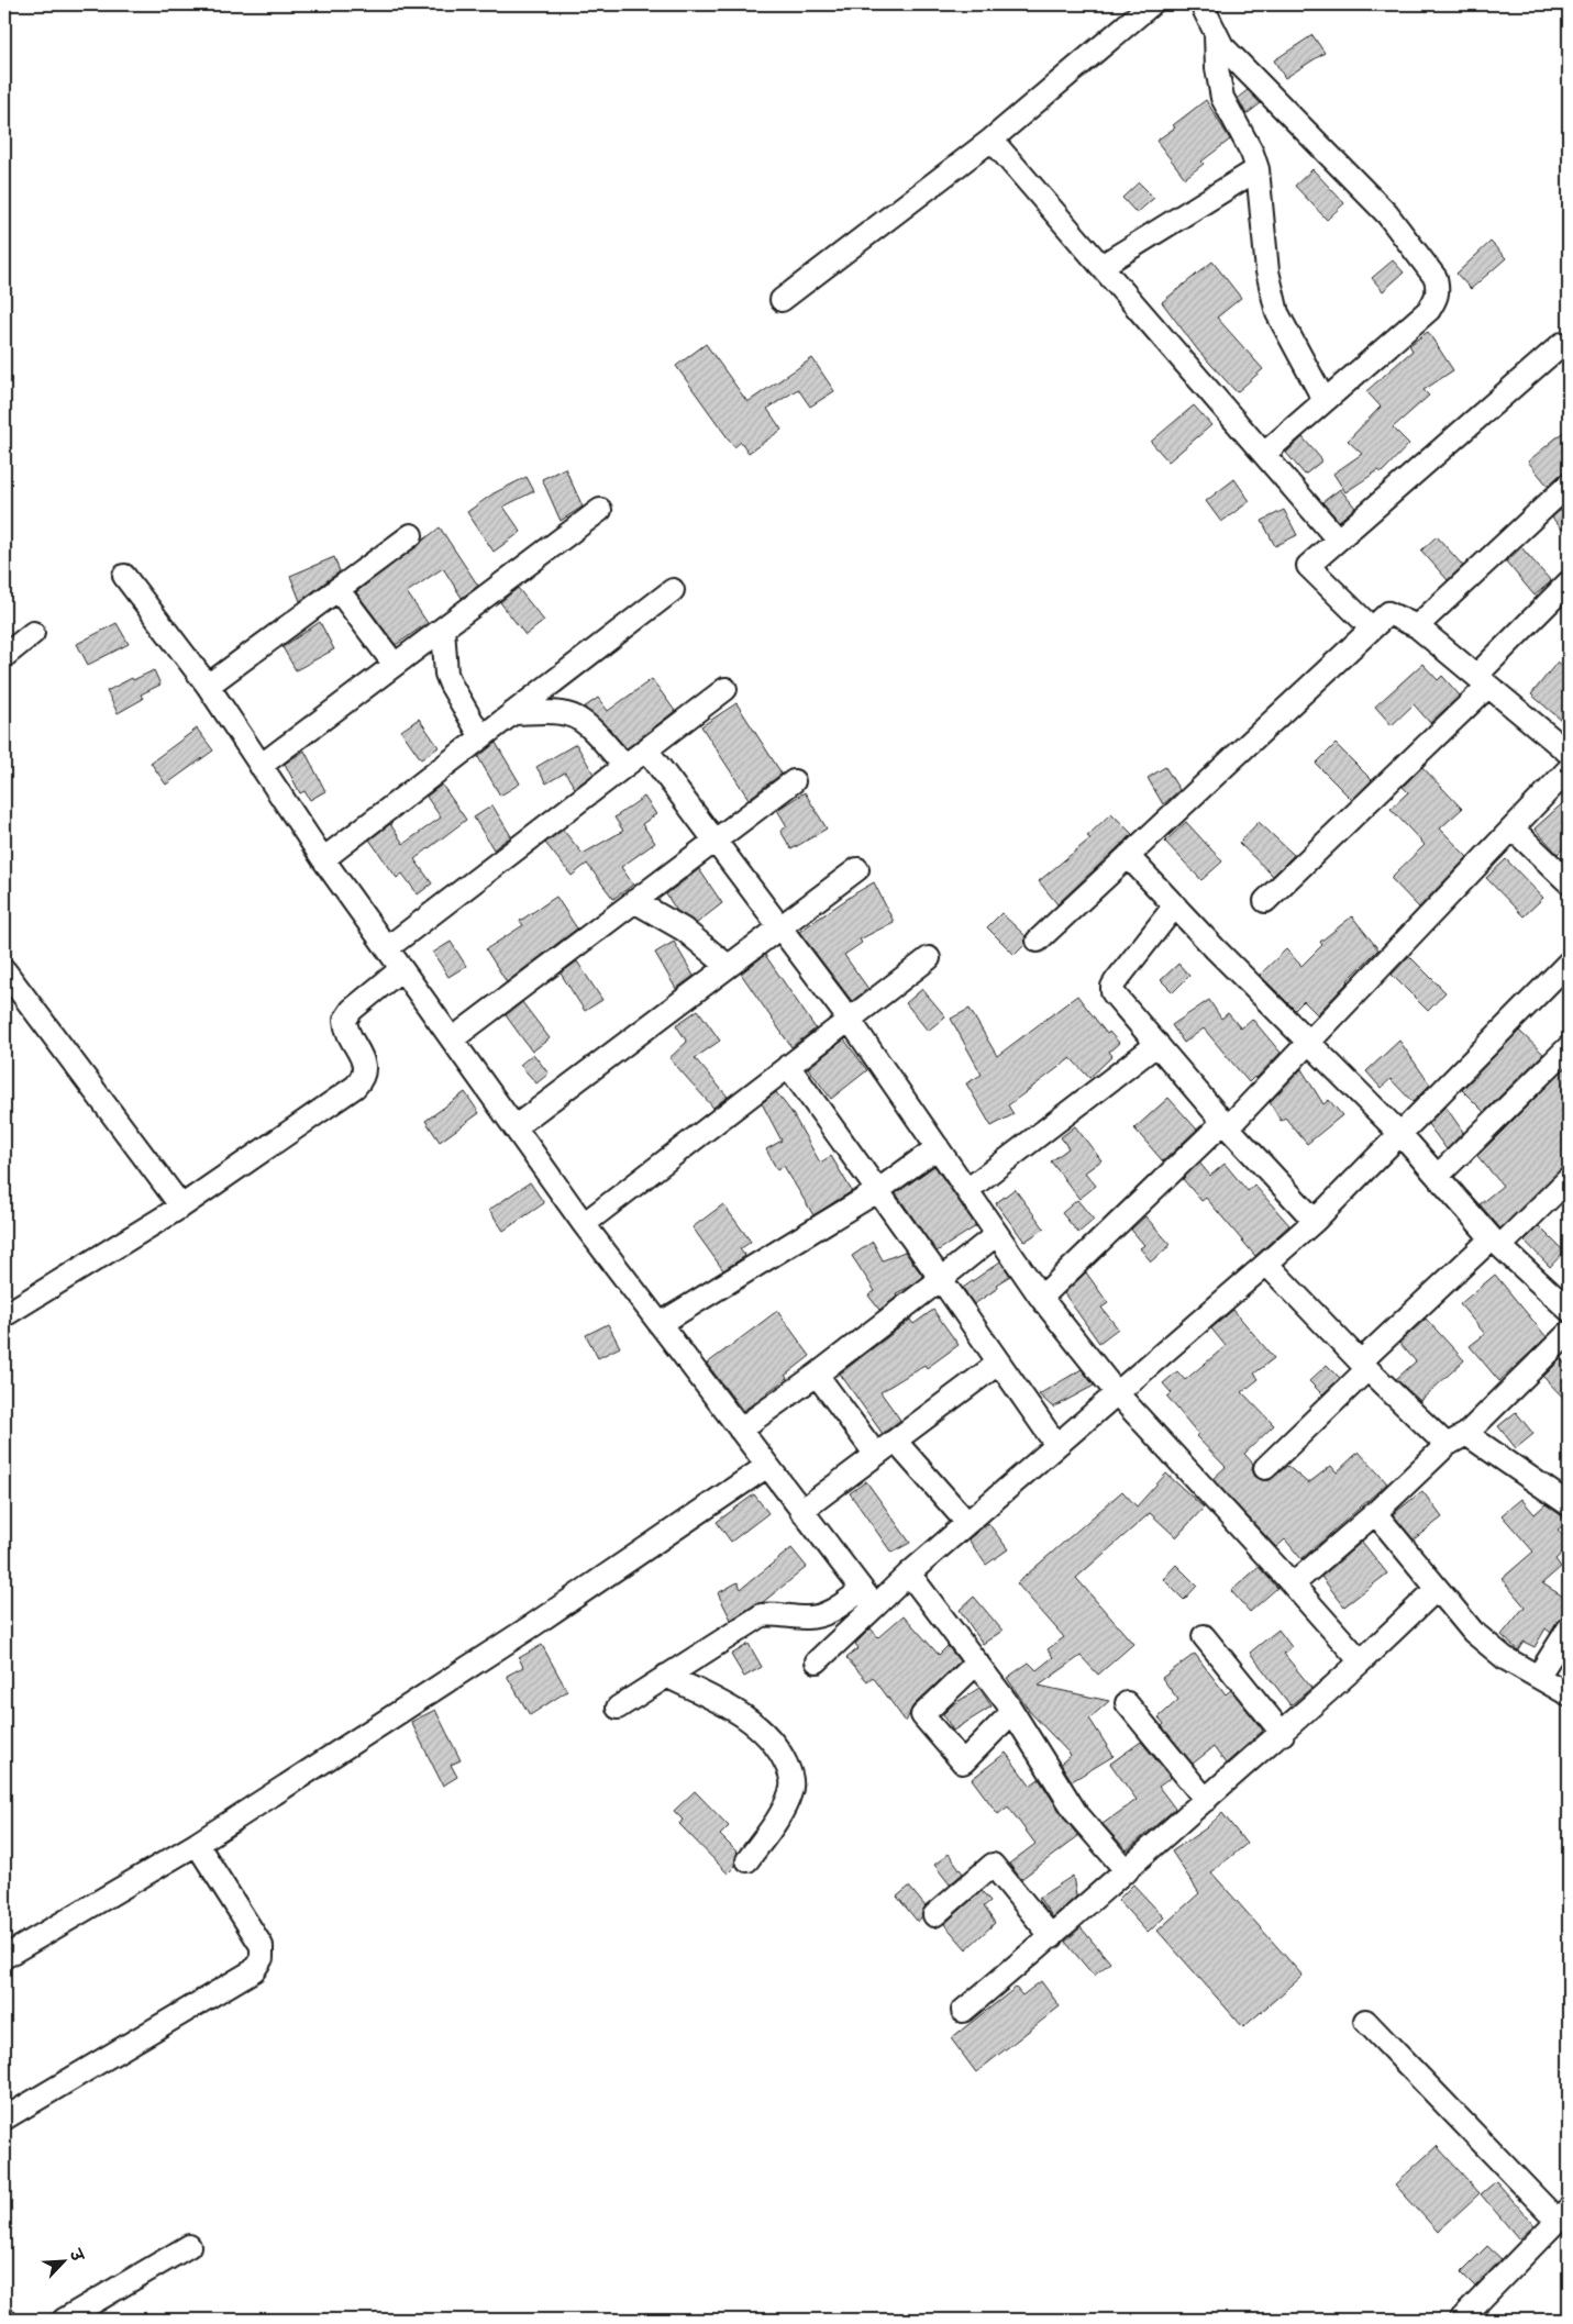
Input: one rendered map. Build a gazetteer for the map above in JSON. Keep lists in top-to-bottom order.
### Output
{
  "north": "top right"
}
